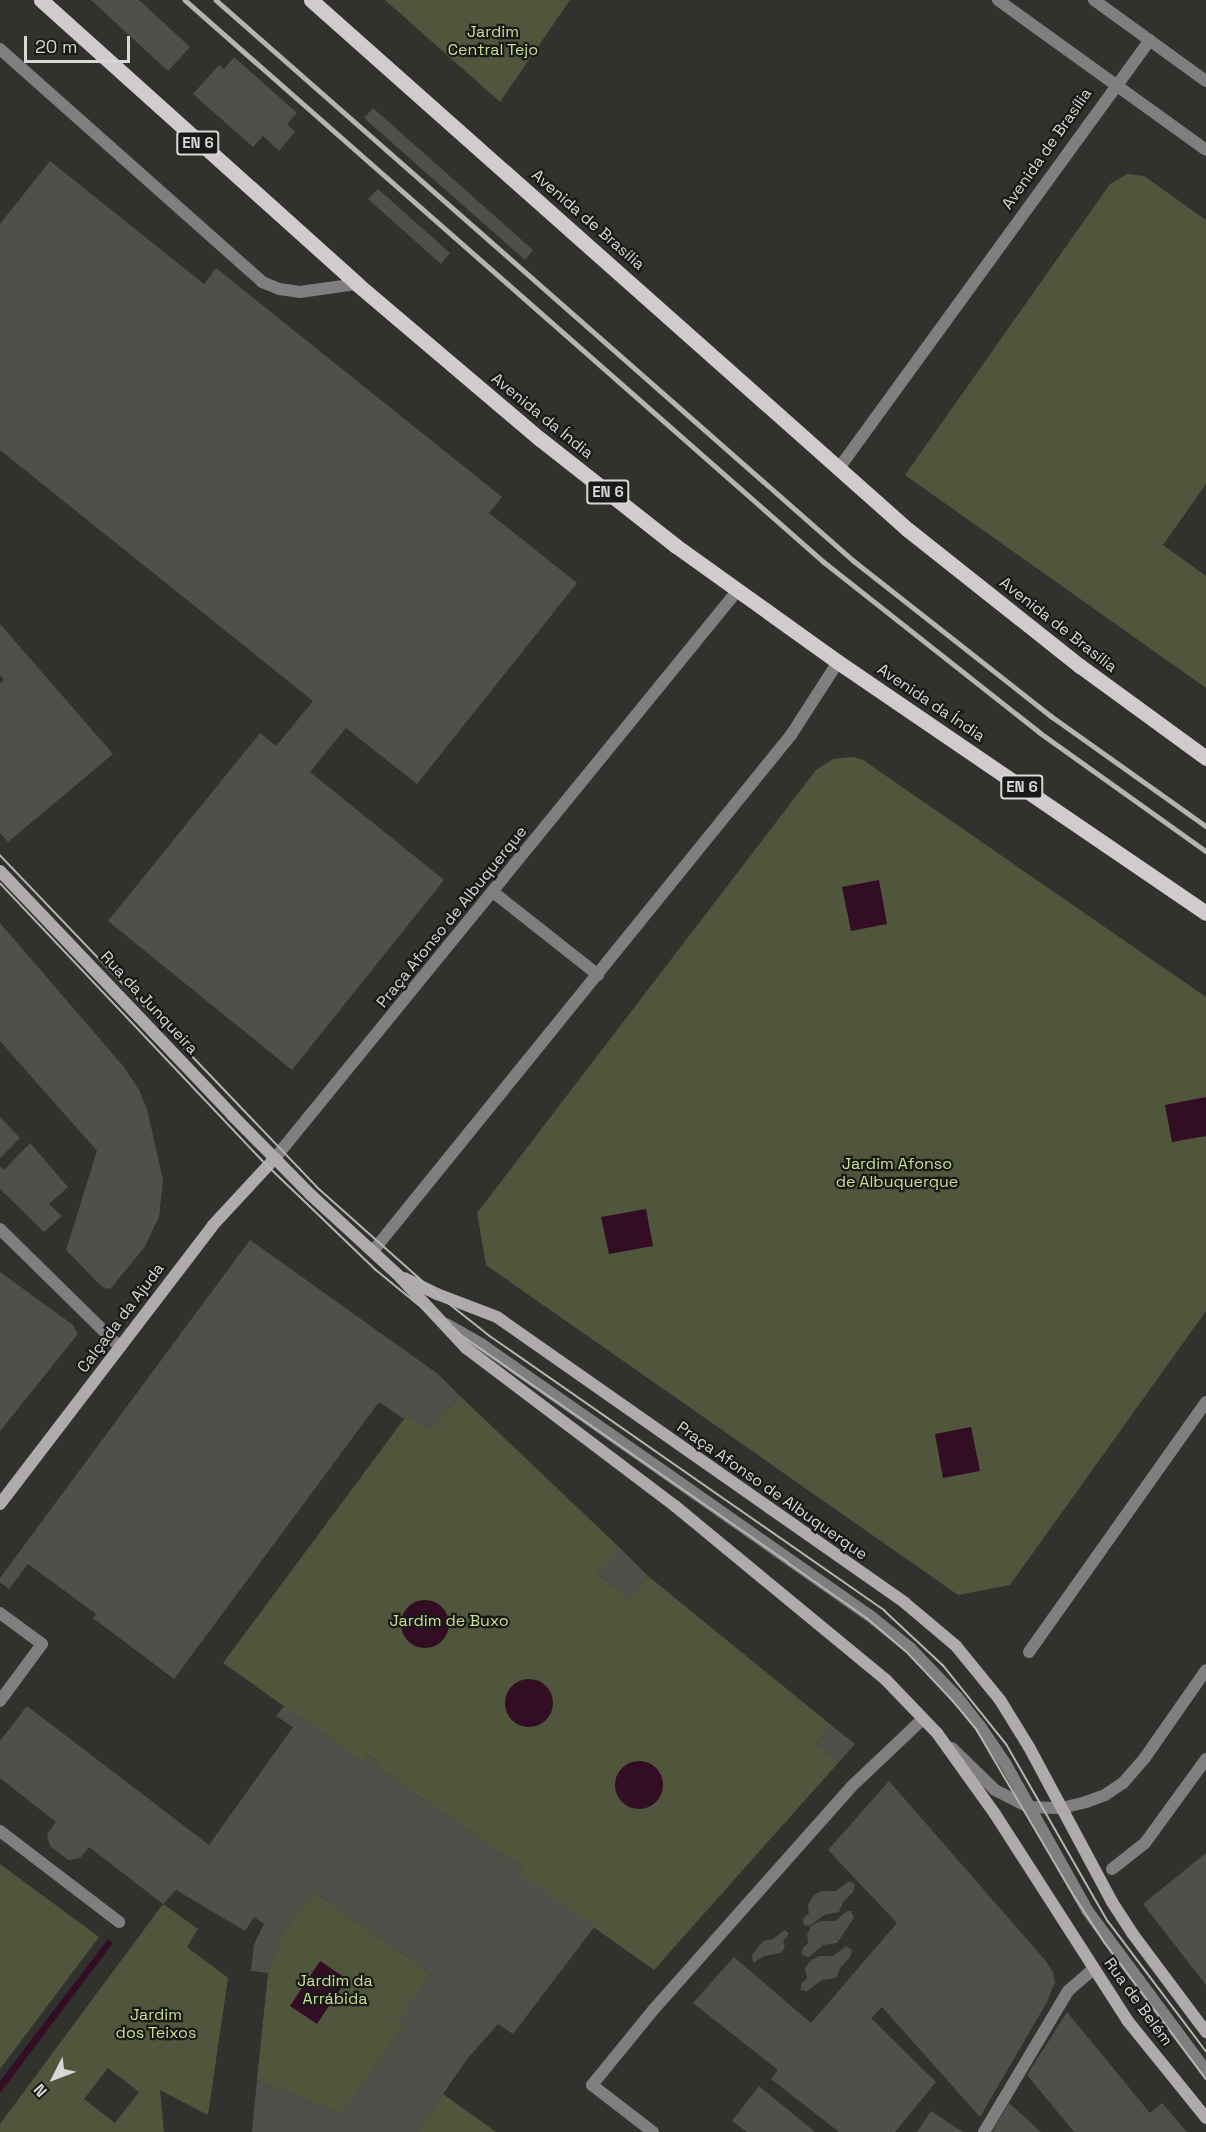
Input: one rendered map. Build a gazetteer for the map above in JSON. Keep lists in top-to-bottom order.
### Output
{
  "streets": {
    "main road": [
      "EN 6",
      "Avenida de Brasília",
      "Avenida da Índia",
      "Praça Afonso de Albuquerque",
      "Rua da Junqueira",
      "Calçada da Ajuda",
      "Rua de Belém"
    ]
  },
  "crossings": [
    ["Avenida da Índia", "Praça Afonso de Albuquerque"],
    ["Praça Afonso de Albuquerque", "Rua da Junqueira"],
    ["Praça Afonso de Albuquerque", "Calçada da Ajuda"],
    ["Praça Afonso de Albuquerque", "Rua de Belém"],
    ["Rua da Junqueira", "Calçada da Ajuda"]
  ],
  "parks": [
    "Jardim Central Tejo",
    "Jardim Afonso de Albuquerque",
    "Jardim de Buxo",
    "Jardim da Arrábida",
    "Jardim dos Teixos"
  ],
  "scale_bar": "20 m",
  "north": "bottom left"
}
